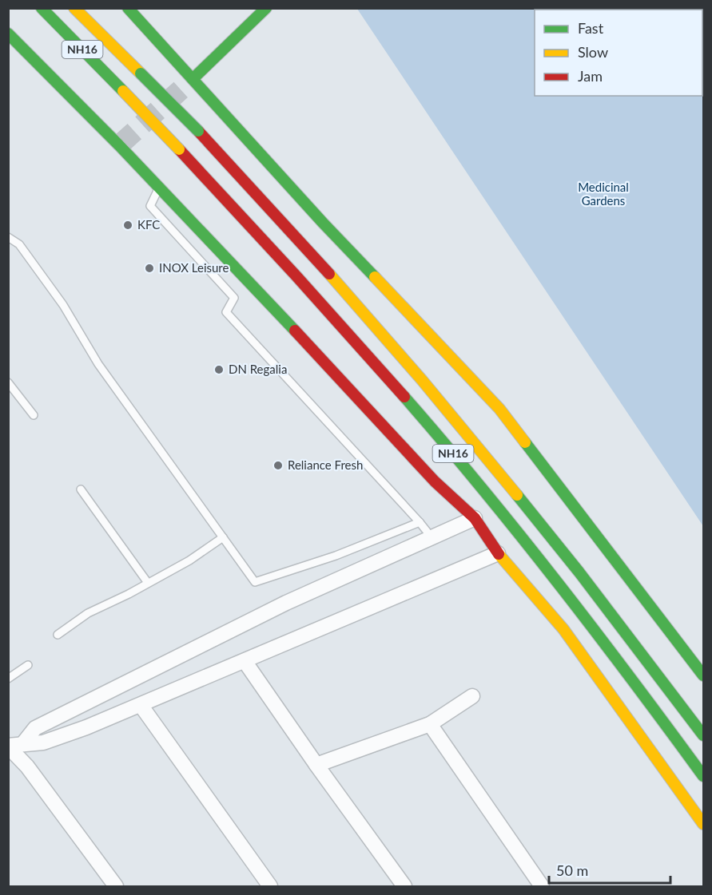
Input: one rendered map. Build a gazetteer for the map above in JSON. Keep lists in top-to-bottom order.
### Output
{
  "streets": {
    "main road": ["NH16"]
  },
  "parks": ["Medicinal Gardens"],
  "places": [
    "KFC",
    "INOX Leisure",
    "DN Regalia",
    "Reliance Fresh"
  ],
  "legend": ["Fast", "Slow", "Jam"],
  "scale_bar": "50 m"
}
